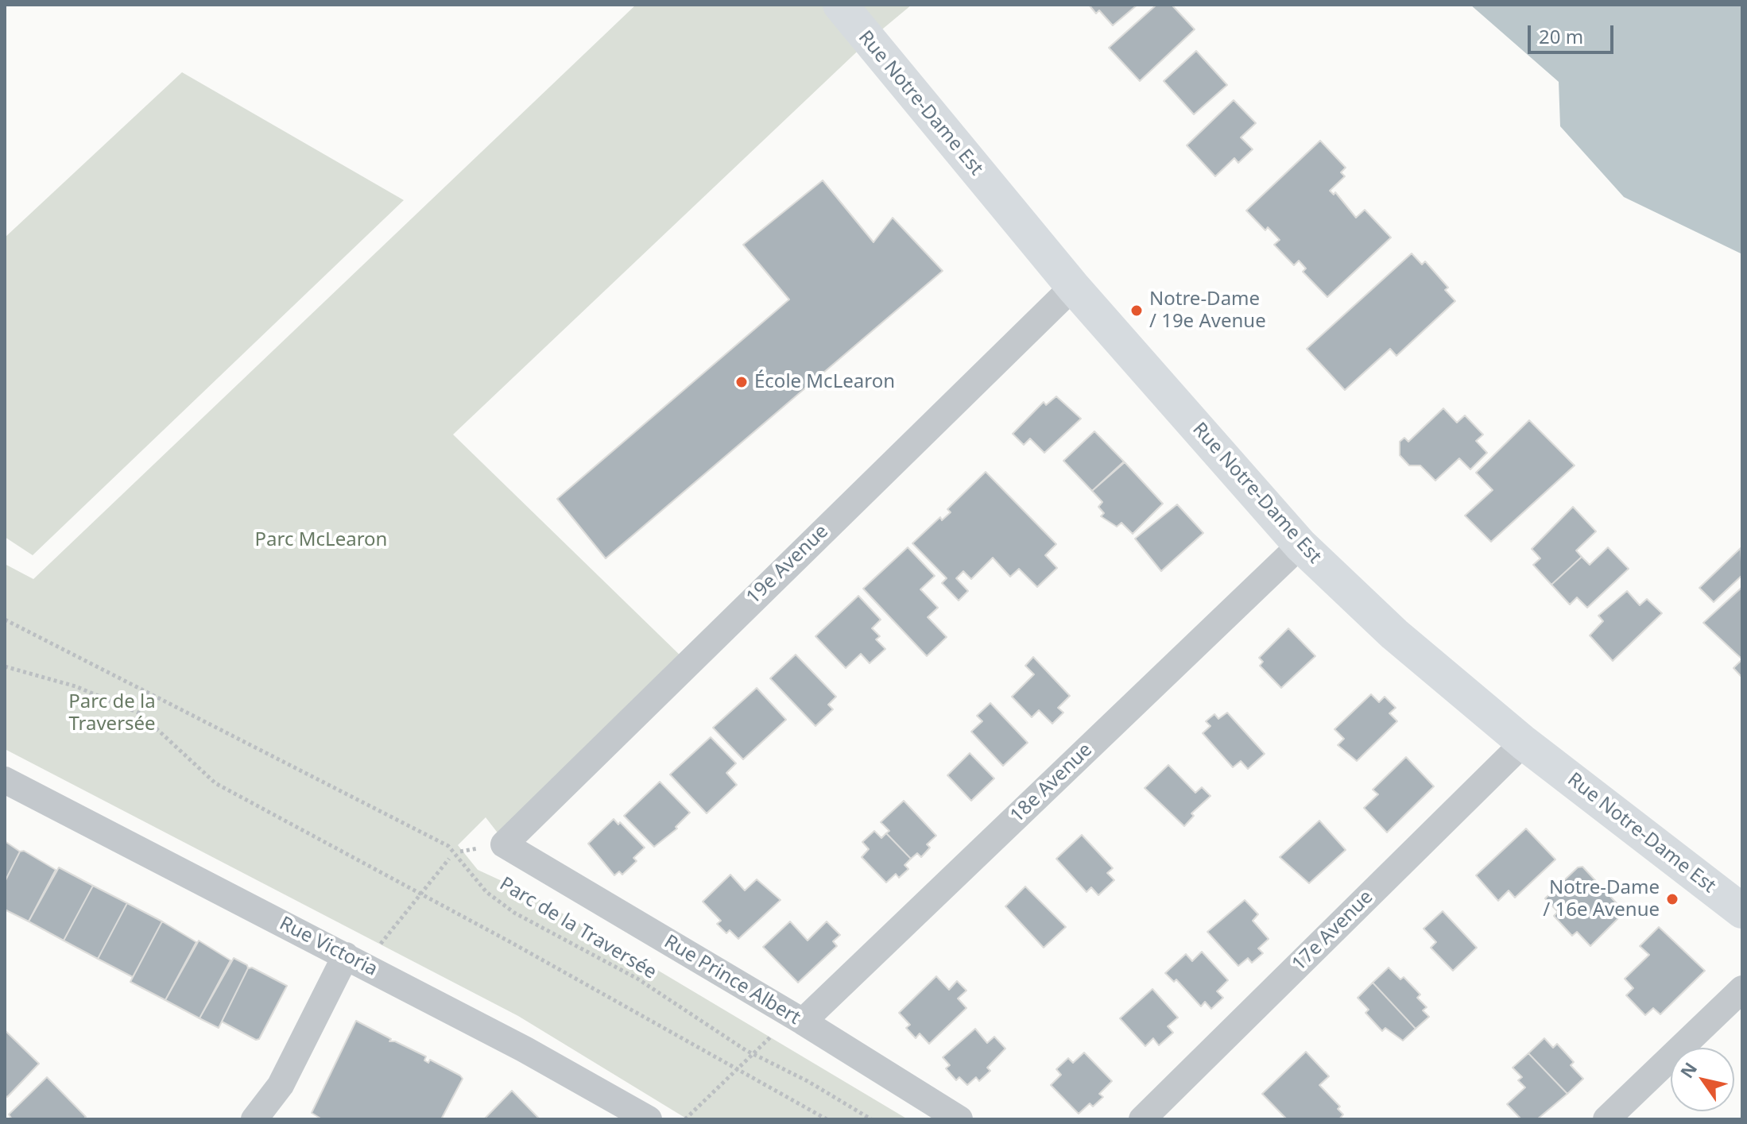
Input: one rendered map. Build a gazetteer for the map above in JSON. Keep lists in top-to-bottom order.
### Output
{
  "streets": {
    "main road": ["Rue Notre-Dame Est"],
    "street": [
      "19e Avenue",
      "18e Avenue",
      "17e Avenue",
      "Rue Victoria",
      "Rue Prince Albert"
    ],
    "path": ["Parc de la Traversée"]
  },
  "crossings": [
    ["Rue Notre-Dame Est", "19e Avenue"],
    ["Rue Notre-Dame Est", "18e Avenue"],
    ["Rue Notre-Dame Est", "17e Avenue"],
    ["19e Avenue", "Rue Prince Albert"],
    ["18e Avenue", "Rue Prince Albert"]
  ],
  "parks": ["Parc McLearon", "Parc de la Traversée"],
  "places": ["Notre-Dame / 19e Avenue", "École McLearon", "Notre-Dame / 16e Avenue"],
  "scale_bar": "20 m",
  "north": "top left"
}
